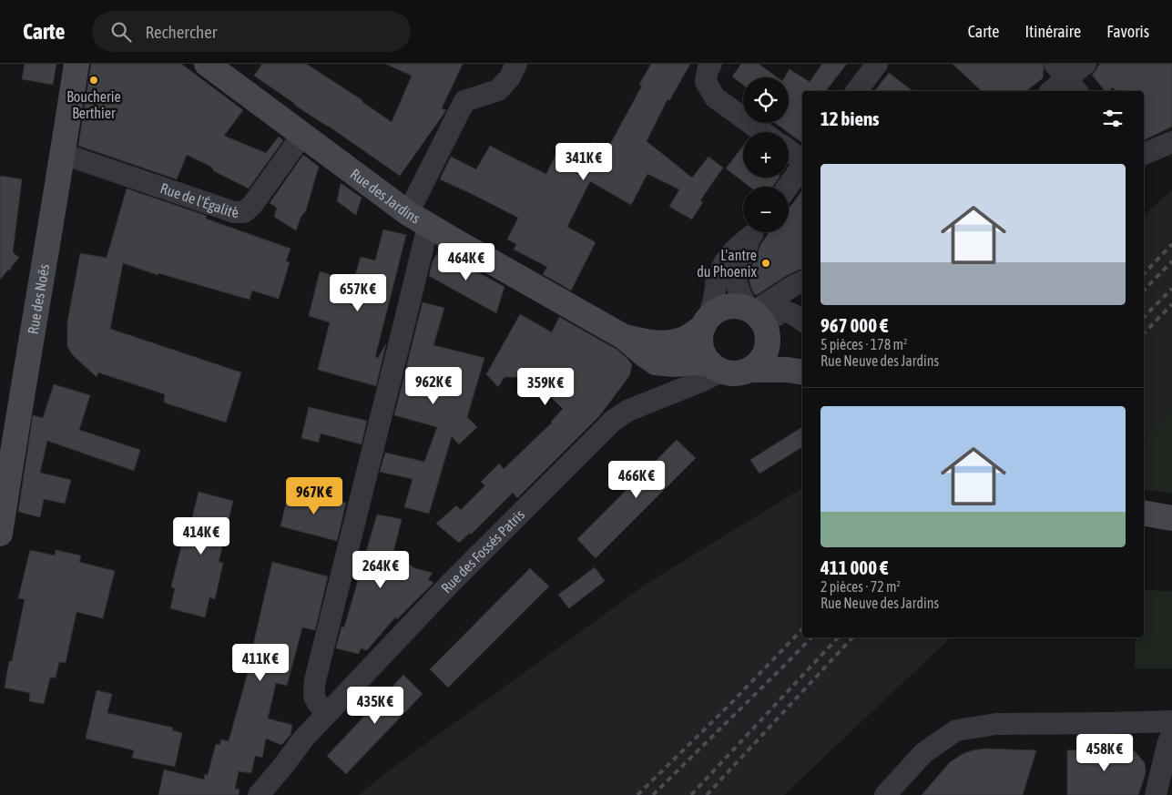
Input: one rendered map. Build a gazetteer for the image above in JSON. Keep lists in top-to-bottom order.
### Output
{
  "streets": {
    "street": [
      "Rue des Jardins",
      "Rue de l'Égalité",
      "Rue des Noës",
      "Rue des Fossés Patris"
    ]
  },
  "crossings": [
    ["Rue des Jardins", "Rue de l'Égalité"],
    ["Rue des Jardins", "Rue des Fossés Patris"],
    ["Rue de l'Égalité", "Rue des Noës"]
  ],
  "places": ["Boucherie Berthier", "L'antre du Phoenix"],
  "page": {
    "header": "Carte",
    "search": "Rechercher",
    "nav": ["Carte", "Itinéraire", "Favoris"],
    "map_buttons": ["+", "−"],
    "heading": "12 biens",
    "price": [
      "341K €",
      "464K €",
      "657K €",
      "962K €",
      "359K €",
      "466K €",
      "967K €",
      "414K €",
      "264K €",
      "411K €",
      "435K €",
      "458K €"
    ],
    "list": [
      {
        "name": "967 000 €",
        "note": "5 pièces · 178 m² · Rue Neuve des Jardins"
      },
      {
        "name": "411 000 €",
        "note": "2 pièces · 72 m² · Rue Neuve des Jardins"
      }
    ]
  }
}
